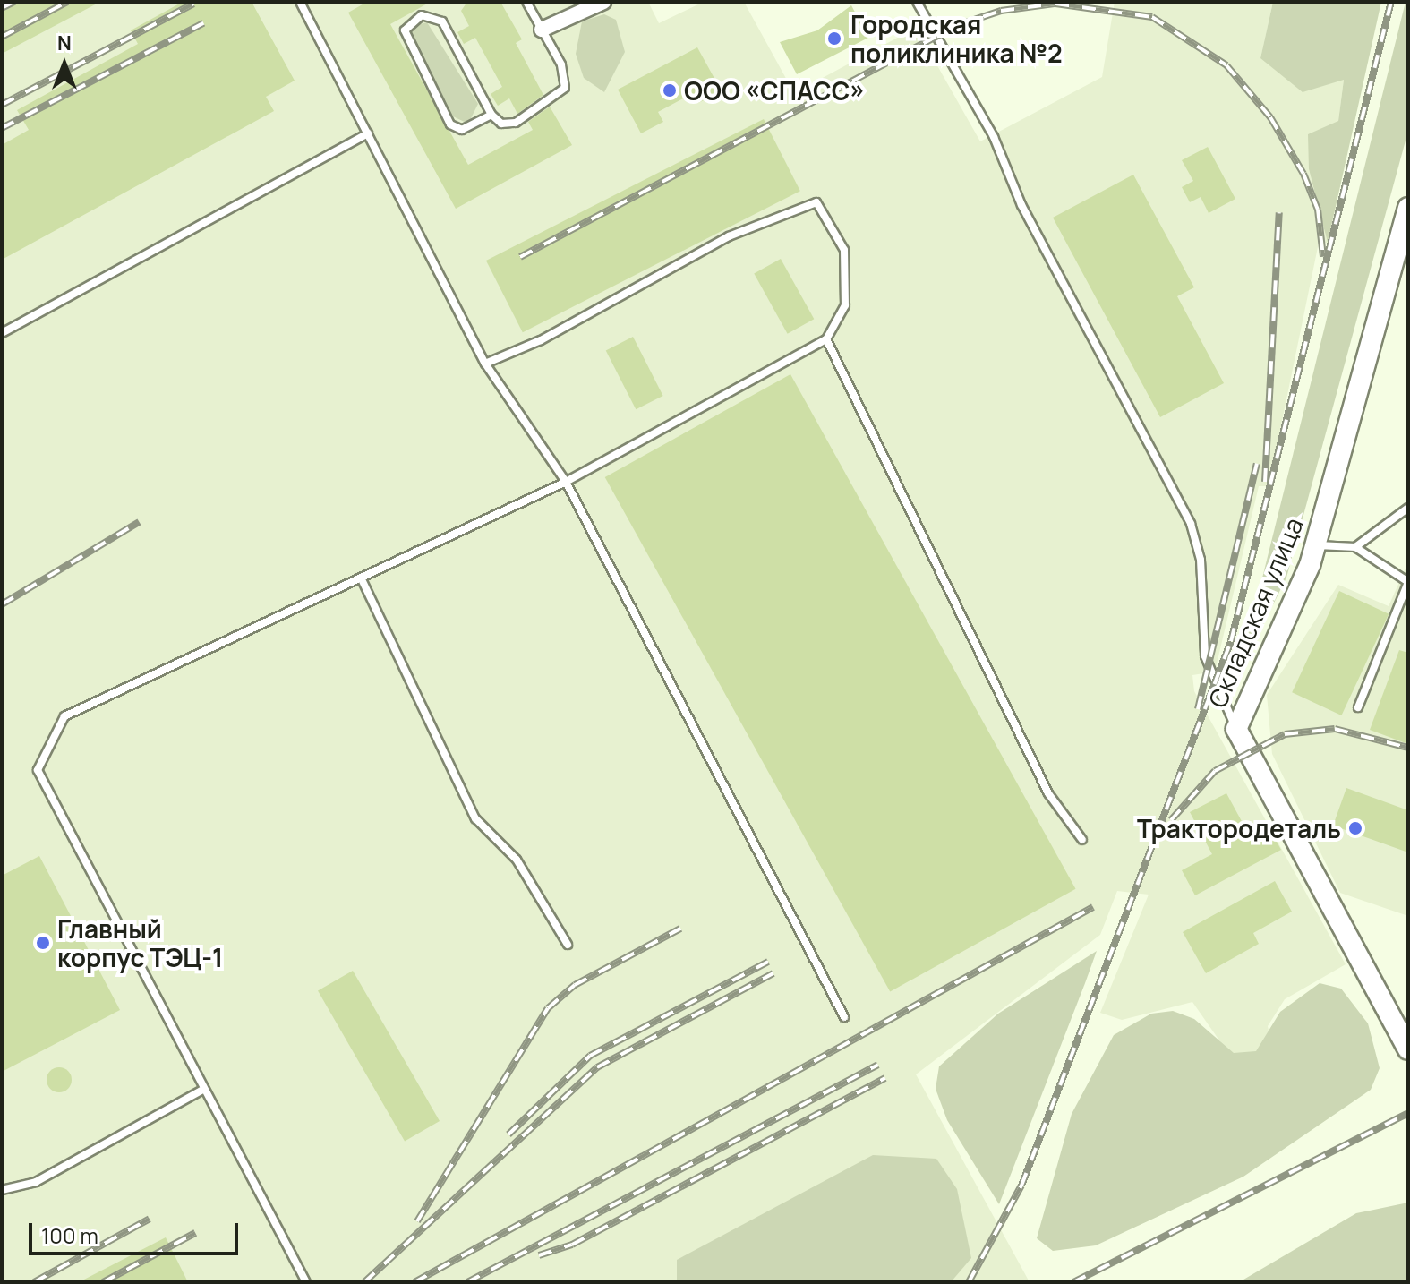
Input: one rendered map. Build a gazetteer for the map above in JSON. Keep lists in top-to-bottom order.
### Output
{
  "streets": {
    "street": ["Складская улица"]
  },
  "places": [
    "Городская поликлиника №2",
    "ООО «СПАСС»",
    "Трактородеталь",
    "Главный корпус ТЭЦ-1"
  ],
  "scale_bar": "100 m",
  "north": "top"
}
